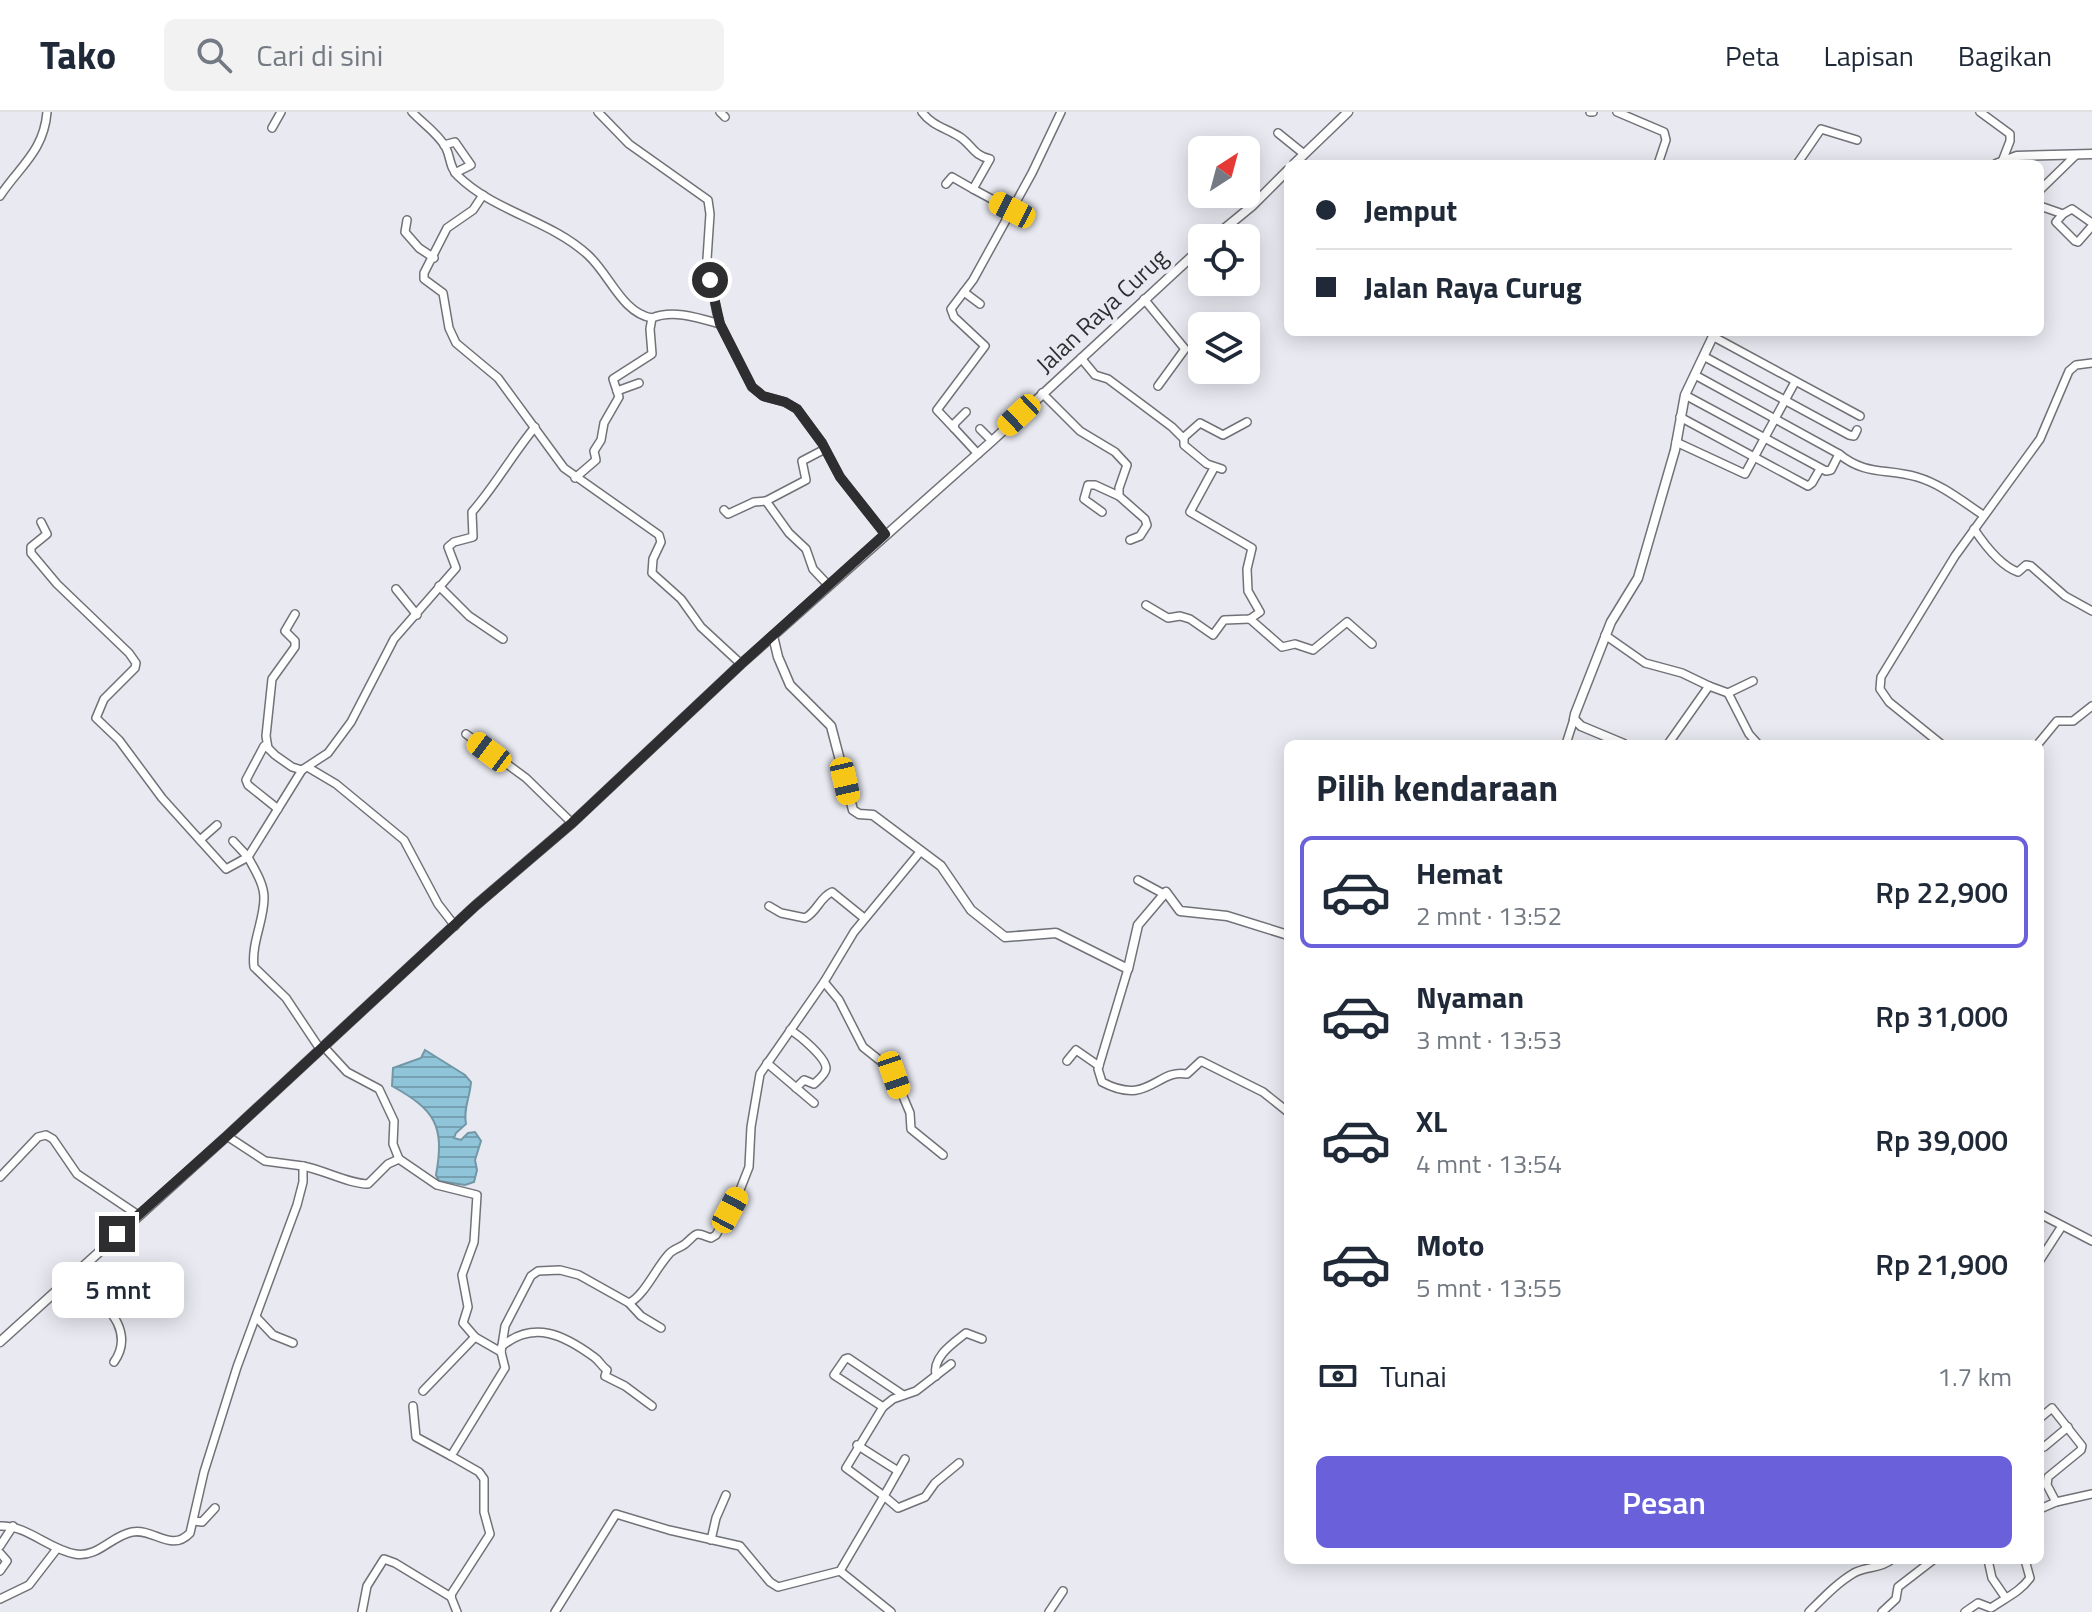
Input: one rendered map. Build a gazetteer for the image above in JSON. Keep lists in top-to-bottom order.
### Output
{
  "streets": {
    "street": ["Jalan Raya Curug"]
  },
  "north": "top right",
  "page": {
    "header": "Tako",
    "search": "Cari di sini",
    "nav": ["Peta", "Lapisan", "Bagikan"],
    "banner": ["Jemput", "Jalan Raya Curug"],
    "heading": "Pilih kendaraan",
    "list": [
      {
        "name": "Hemat",
        "note": "2 mnt · 13:52",
        "value": "Rp 22,900"
      },
      {
        "name": "Nyaman",
        "note": "3 mnt · 13:53",
        "value": "Rp 31,000"
      },
      {
        "name": "XL",
        "note": "4 mnt · 13:54",
        "value": "Rp 39,000"
      },
      {
        "name": "Moto",
        "note": "5 mnt · 13:55",
        "value": "Rp 21,900"
      }
    ],
    "bubble": "5 mnt",
    "pay": ["Tunai", "1.7 km"],
    "buttons": "Pesan"
  }
}
